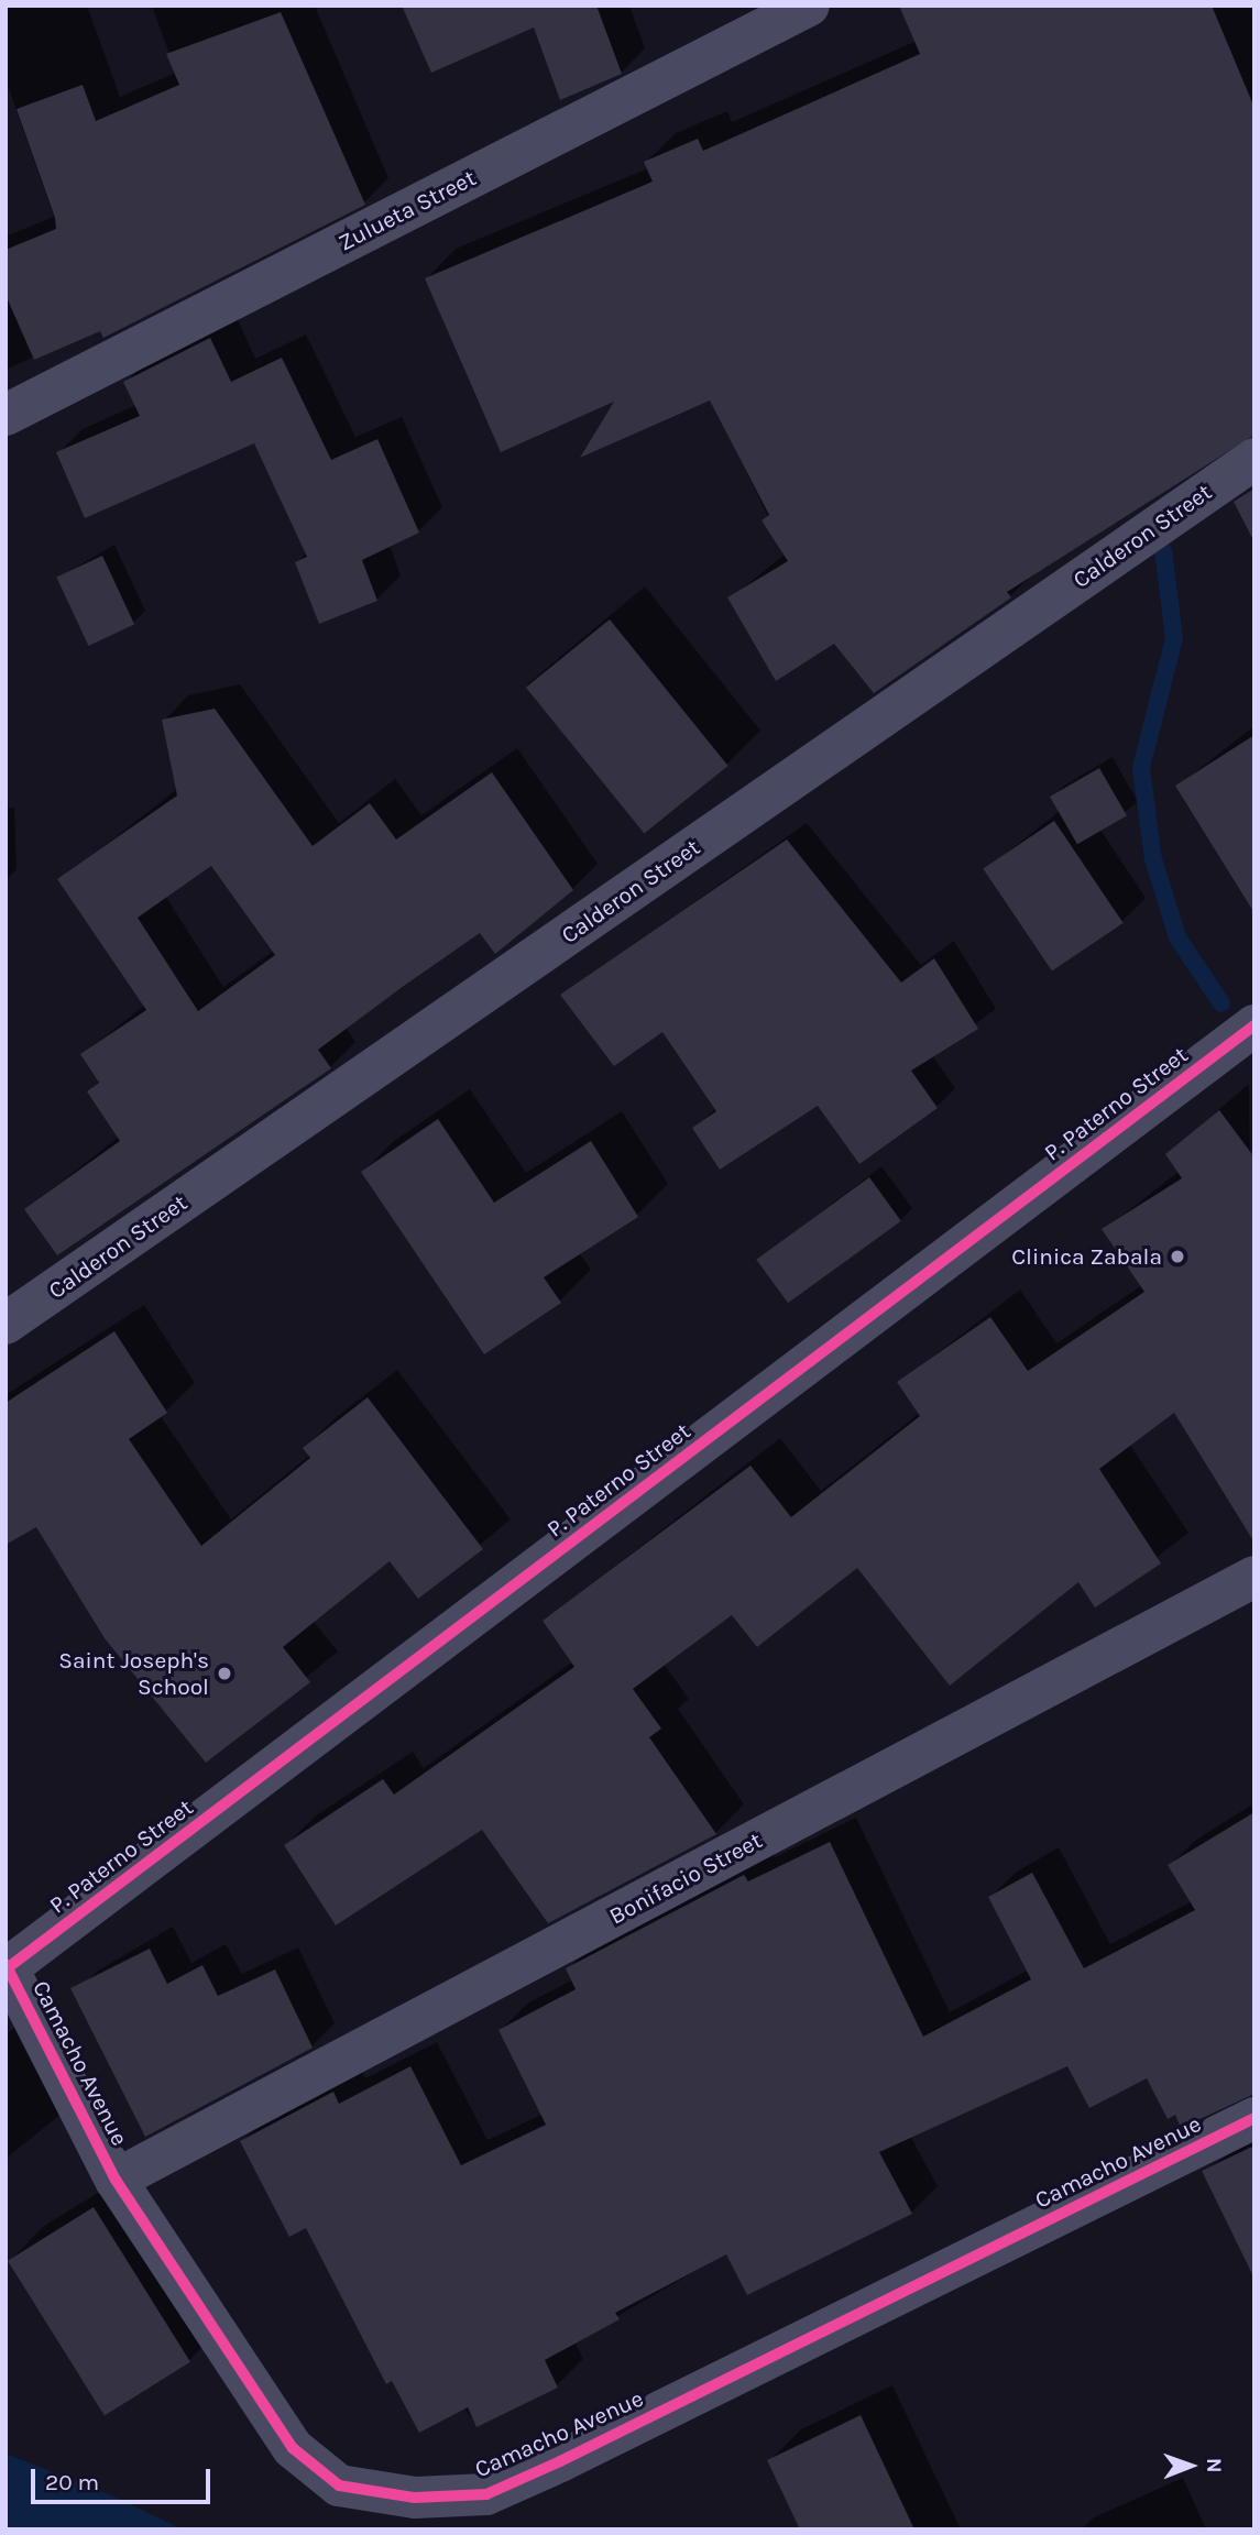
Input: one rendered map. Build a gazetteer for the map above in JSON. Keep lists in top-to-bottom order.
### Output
{
  "streets": {
    "street": [
      "Zulueta Street",
      "Calderon Street",
      "P. Paterno Street",
      "Bonifacio Street",
      "Camacho Avenue"
    ]
  },
  "crossings": [
    ["P. Paterno Street", "Camacho Avenue"],
    ["Bonifacio Street", "Camacho Avenue"]
  ],
  "places": ["Clinica Zabala", "Saint Joseph's School"],
  "scale_bar": "20 m",
  "north": "right"
}
